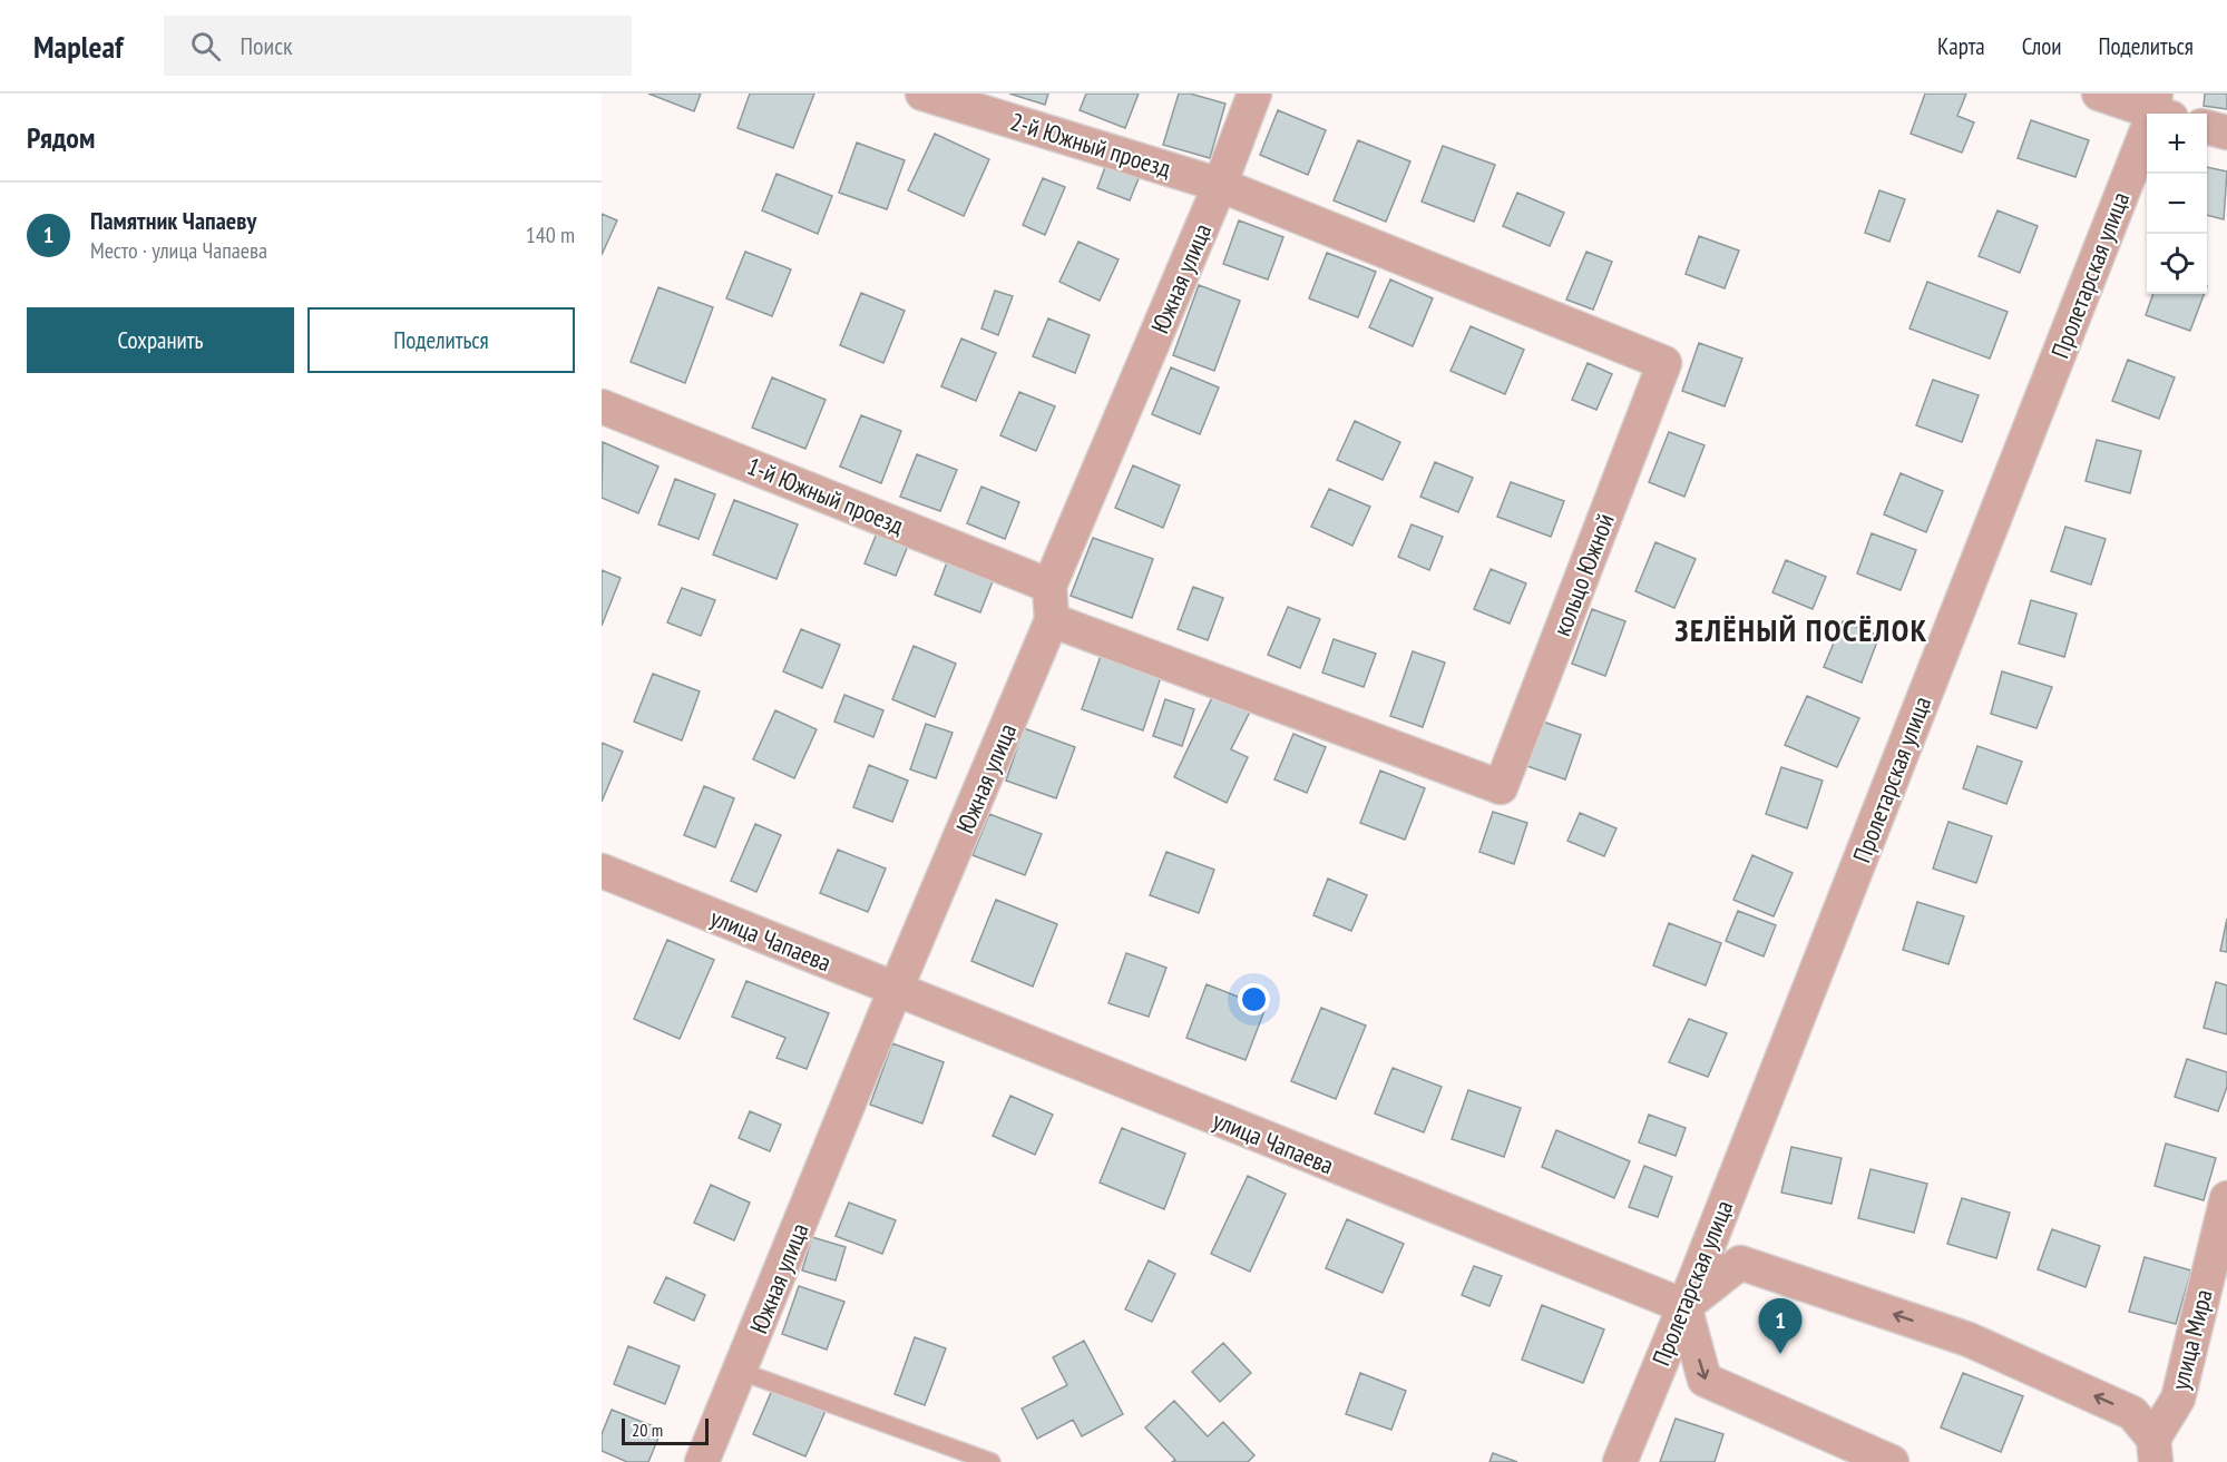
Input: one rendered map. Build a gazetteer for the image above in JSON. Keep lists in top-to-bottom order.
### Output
{
  "streets": {
    "street": [
      "2-й Южный проезд",
      "Пролетарская улица",
      "Южная улица",
      "1-й Южный проезд",
      "кольцо Южной",
      "улица Чапаева",
      "улица Мира"
    ]
  },
  "crossings": [
    ["2-й Южный проезд", "Южная улица"],
    ["2-й Южный проезд", "кольцо Южной"],
    ["Пролетарская улица", "улица Чапаева"],
    ["Южная улица", "1-й Южный проезд"],
    ["Южная улица", "кольцо Южной"],
    ["Южная улица", "улица Чапаева"]
  ],
  "districts": ["ЗЕЛЁНЫЙ ПОСЁЛОК"],
  "scale_bar": "20 m",
  "page": {
    "header": "Mapleaf",
    "search": "Поиск",
    "nav": ["Карта", "Слои", "Поделиться"],
    "heading": "Рядом",
    "map_buttons": ["+", "−"],
    "list": [
      {
        "mark": "1",
        "name": "Памятник Чапаеву",
        "note": "Место · улица Чапаева",
        "value": "140 m"
      }
    ],
    "buttons": ["Сохранить", "Поделиться"],
    "pins": "1",
    "scale": "20 m"
  }
}
